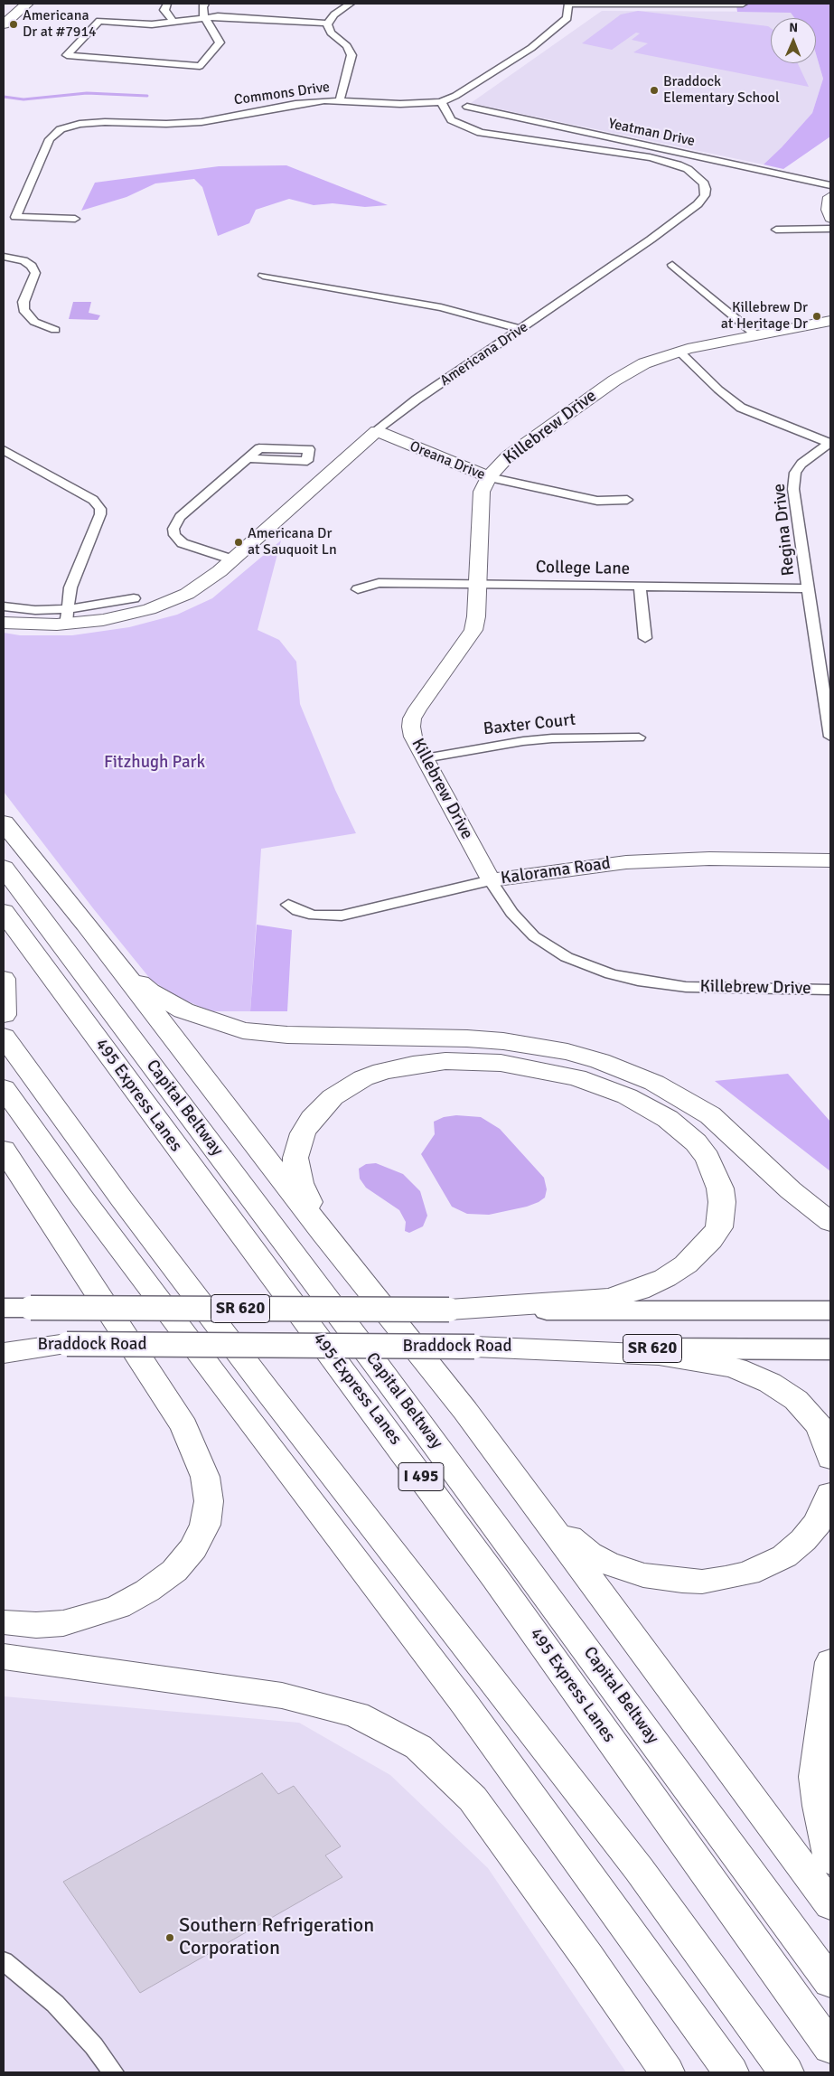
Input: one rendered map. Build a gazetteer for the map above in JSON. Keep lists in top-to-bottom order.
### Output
{
  "streets": {
    "highway": ["495 Express Lanes", "Capital Beltway", "I 495"],
    "main road": ["SR 620", "Braddock Road"],
    "street": [
      "Commons Drive",
      "Yeatman Drive",
      "Americana Drive",
      "Killebrew Drive",
      "Oreana Drive",
      "Regina Drive",
      "College Lane",
      "Baxter Court",
      "Kalorama Road"
    ]
  },
  "crossings": [
    ["Commons Drive", "Americana Drive"],
    ["Americana Drive", "Oreana Drive"],
    ["Killebrew Drive", "Oreana Drive"],
    ["Killebrew Drive", "College Lane"],
    ["Killebrew Drive", "Baxter Court"],
    ["Killebrew Drive", "Kalorama Road"],
    ["Regina Drive", "College Lane"]
  ],
  "parks": ["Fitzhugh Park"],
  "places": [
    "Americana Dr at #7914",
    "Braddock Elementary School",
    "Killebrew Dr at Heritage Dr",
    "Americana Dr at Sauquoit Ln",
    "Southern Refrigeration Corporation"
  ],
  "north": "top"
}
